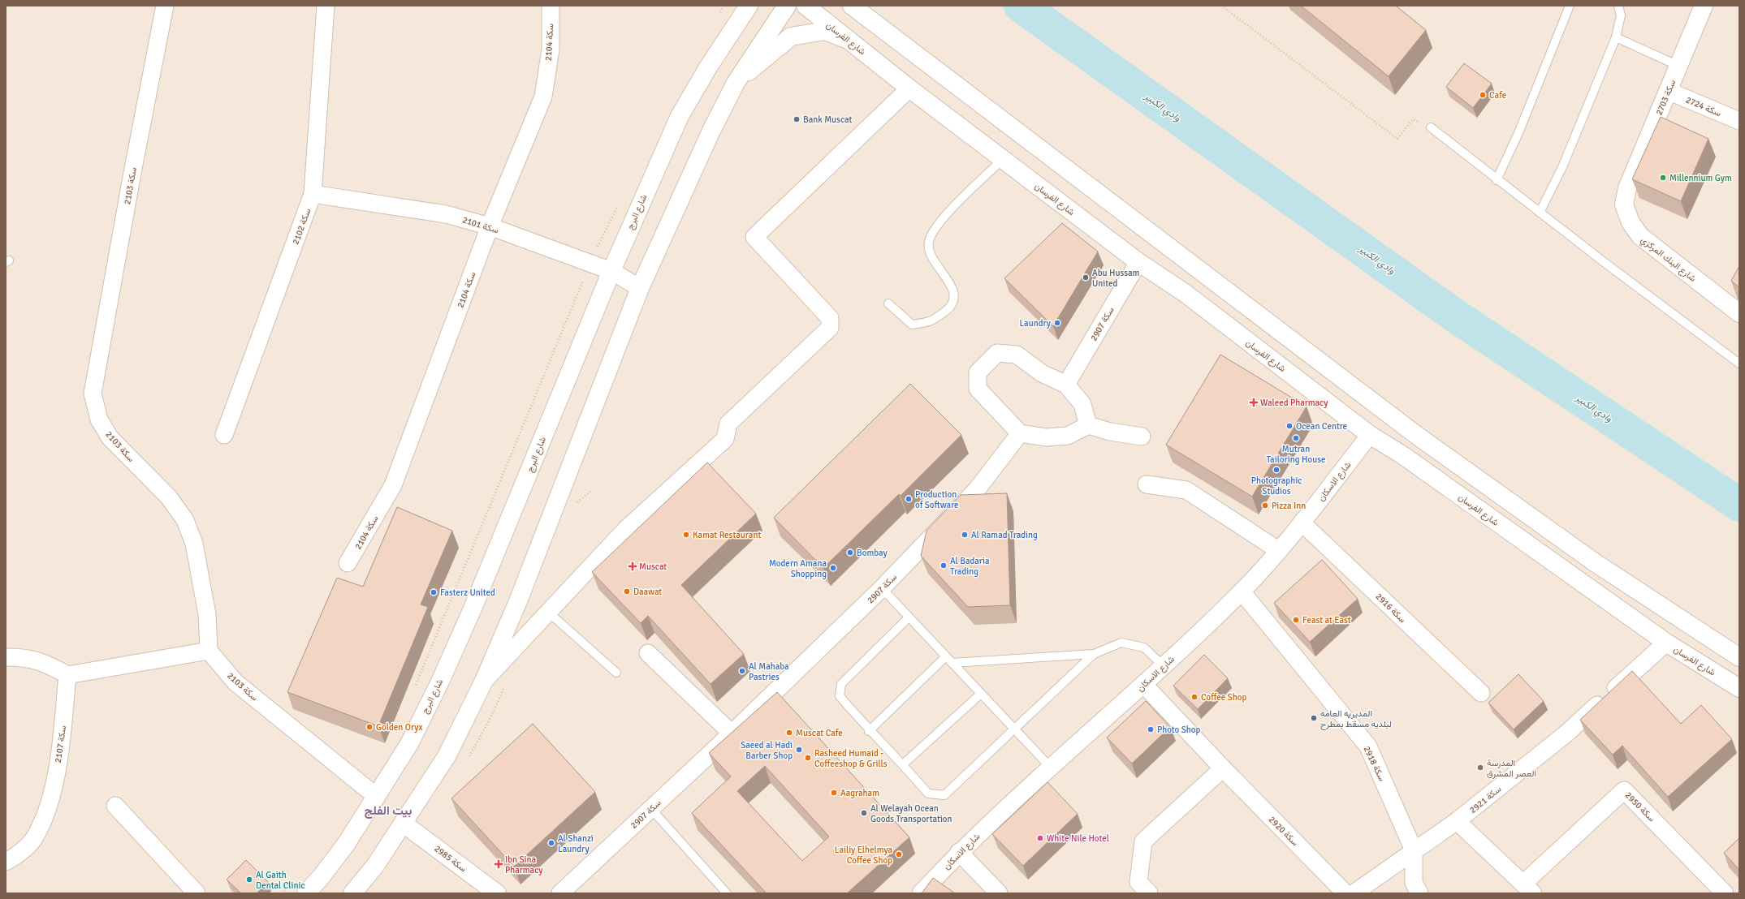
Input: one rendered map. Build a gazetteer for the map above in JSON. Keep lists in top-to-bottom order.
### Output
{
  "streets": {
    "street": [
      "شارع الفرسان",
      "سكة 2104",
      "سكة 2703",
      "سكة 2724",
      "سكة 2103",
      "شارع البرج",
      "سكة 2101",
      "سكة 2102",
      "شارع البنك المركزي",
      "سكة 2907",
      "شارع الاسكان",
      "سكة 2916",
      "سكة 2107",
      "سكة 2918",
      "سكة 2921",
      "سكة 2950",
      "سكة 2920",
      "سكة 2985"
    ]
  },
  "crossings": [
    ["شارع الفرسان", "سكة 2907"],
    ["شارع الفرسان", "شارع الاسكان"],
    ["شارع الفرسان", "سكة 2921"],
    ["سكة 2104", "سكة 2101"],
    ["سكة 2703", "سكة 2724"],
    ["سكة 2703", "شارع البنك المركزي"],
    ["سكة 2103", "شارع البرج"],
    ["شارع البرج", "سكة 2101"],
    ["سكة 2101", "سكة 2102"],
    ["شارع الاسكان", "سكة 2916"],
    ["شارع الاسكان", "سكة 2918"],
    ["شارع الاسكان", "سكة 2920"],
    ["سكة 2918", "سكة 2921"],
    ["سكة 2921", "سكة 2950"]
  ],
  "districts": ["بيت الفلج"],
  "water": ["وادي الكبير"],
  "places": {
    "other": [
      "Cafe",
      "Bank Muscat",
      "Millennium Gym",
      "Abu Hussam United",
      "Laundry",
      "Ocean Centre",
      "Mutran Tailoring House",
      "Photographic Studios",
      "Production of Software",
      "Pizza Inn",
      "Kamat Restaurant",
      "Al Ramad Trading",
      "Bombay",
      "Al Badaria Trading",
      "Modern Amana Shopping",
      "Daawat",
      "Fasterz United",
      "Feast at East",
      "Al Mahaba Pastries",
      "Coffee Shop",
      "المديريه العامه لبلديه مسقط بمطرح",
      "Golden Oryx",
      "Photo Shop",
      "Muscat Cafe",
      "Saeed al Hadi Barber Shop",
      "Rasheed Humaid - Coffeeshop & Grills",
      "المدرسة العصر المشرق",
      "Aagraham",
      "Al Welayah Ocean Goods Transportation",
      "White Nile Hotel",
      "Al Shanzi Laundry",
      "Lailiy Elhelmya Coffee Shop",
      "Al Gaith Dental Clinic"
    ],
    "health": ["Waleed Pharmacy", "Muscat", "Ibn Sina Pharmacy"]
  }
}
